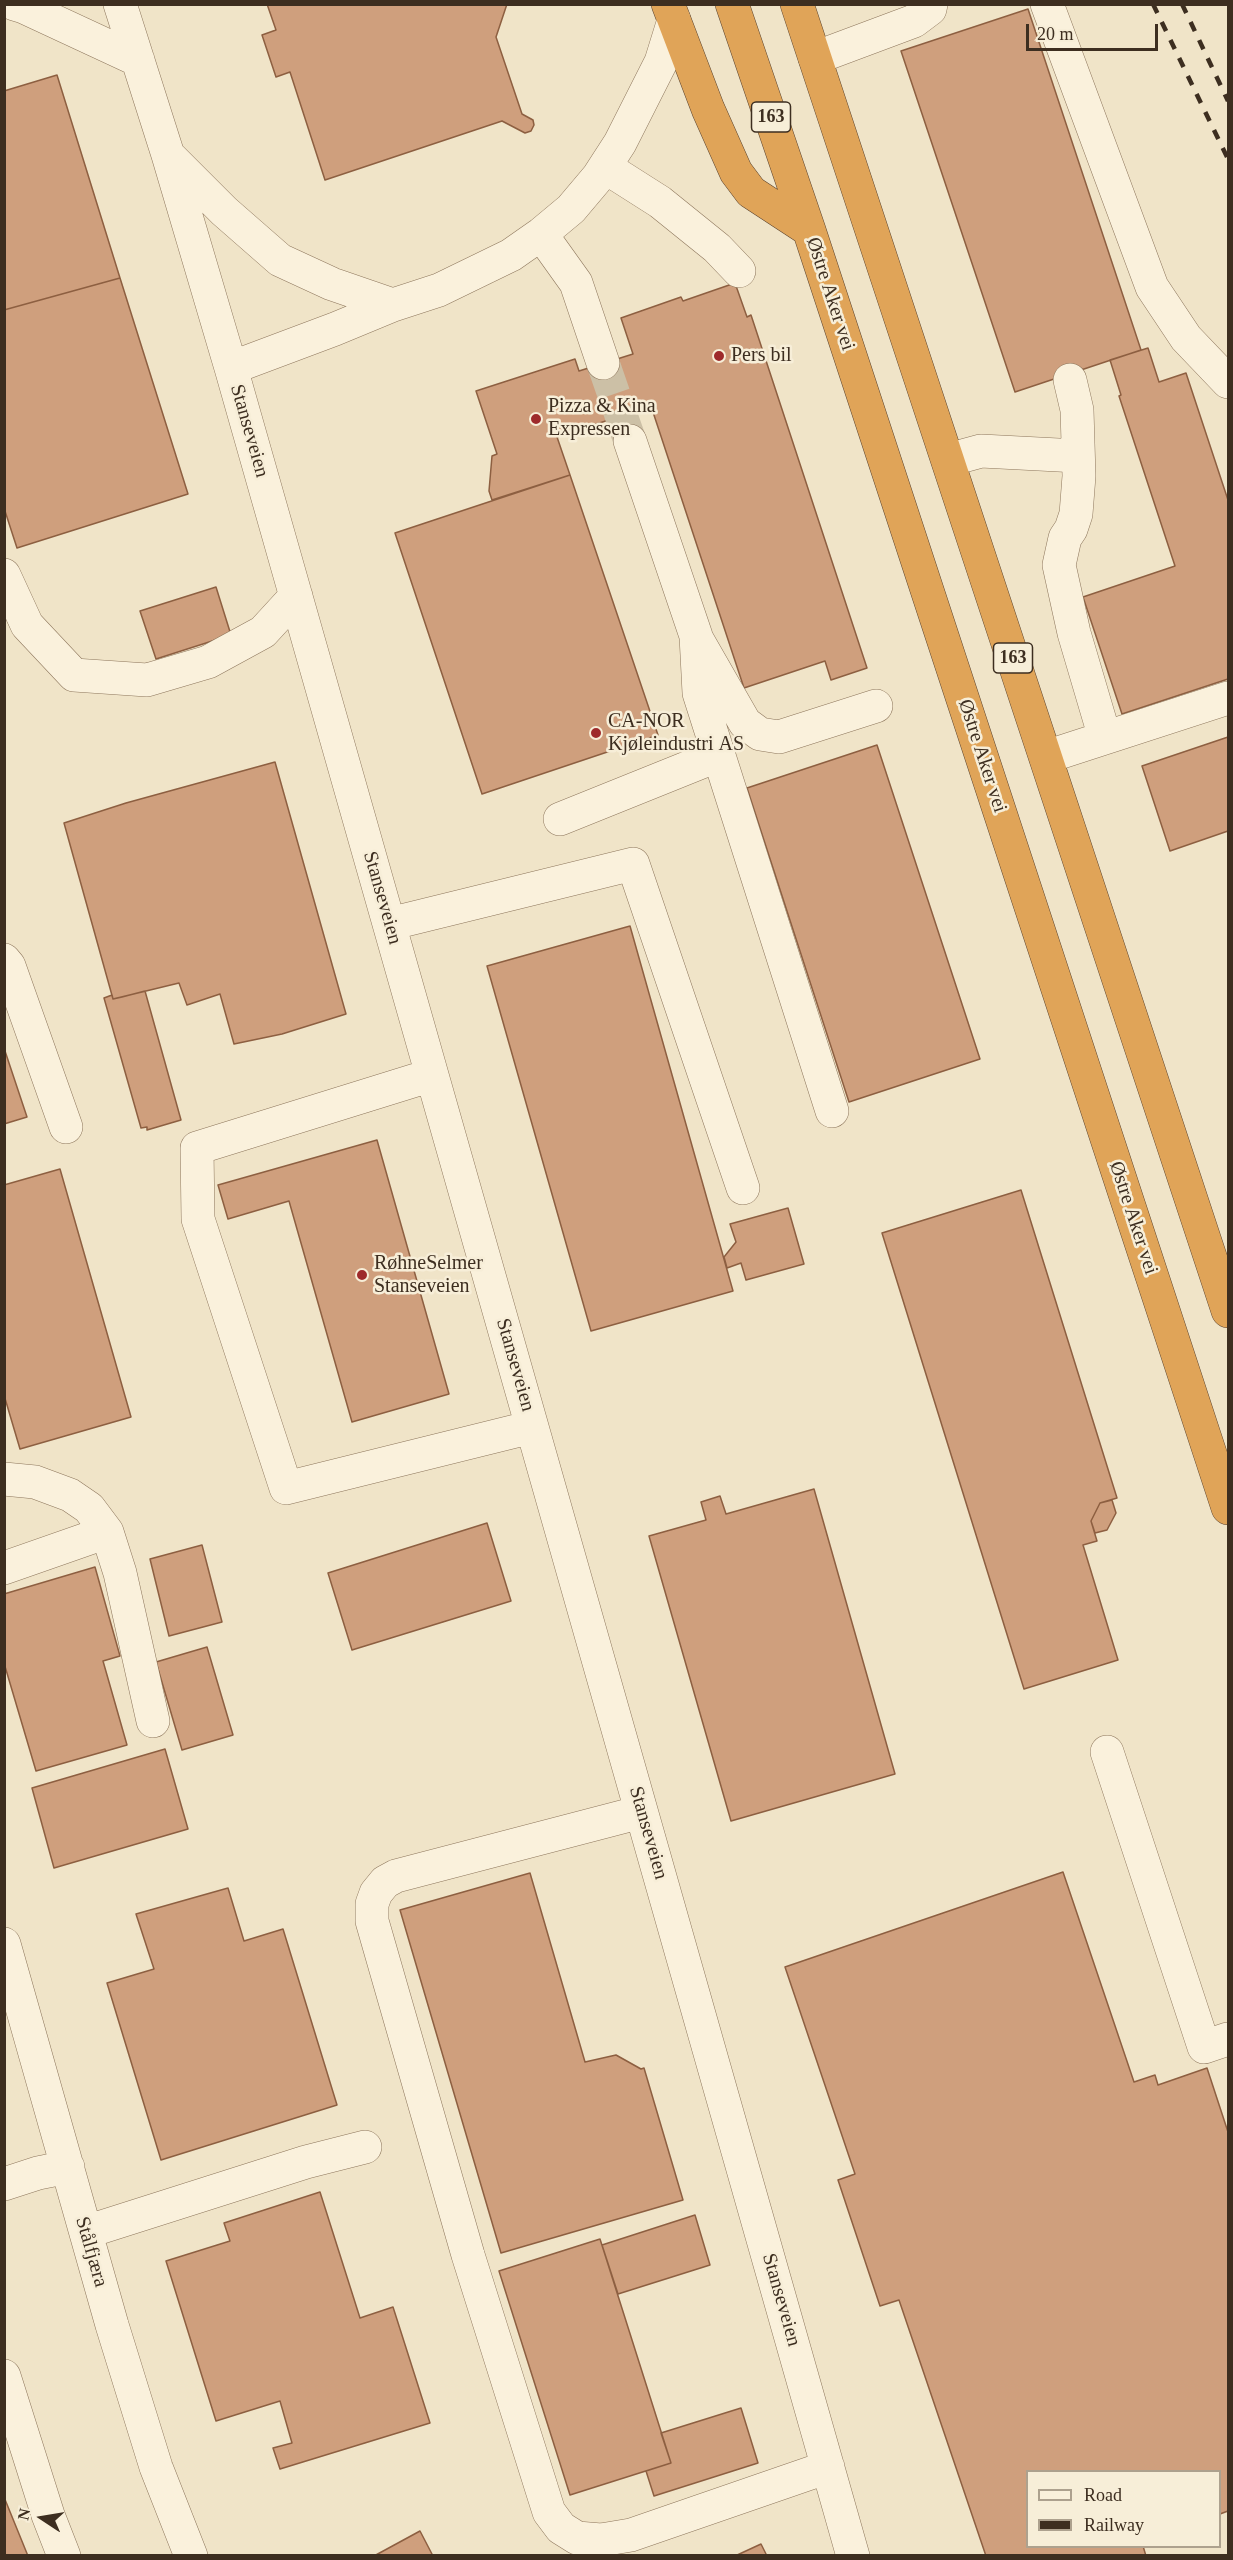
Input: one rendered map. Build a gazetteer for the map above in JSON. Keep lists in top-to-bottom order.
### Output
{
  "streets": {
    "highway": ["163", "Østre Aker vei"],
    "street": ["Stanseveien", "Stålfjæra"]
  },
  "places": [
    "Pers bil",
    "Pizza & Kina Expressen",
    "CA-NOR Kjøleindustri AS",
    "RøhneSelmer Stanseveien"
  ],
  "legend": ["Road", "Railway"],
  "scale_bar": "20 m",
  "north": "left"
}
